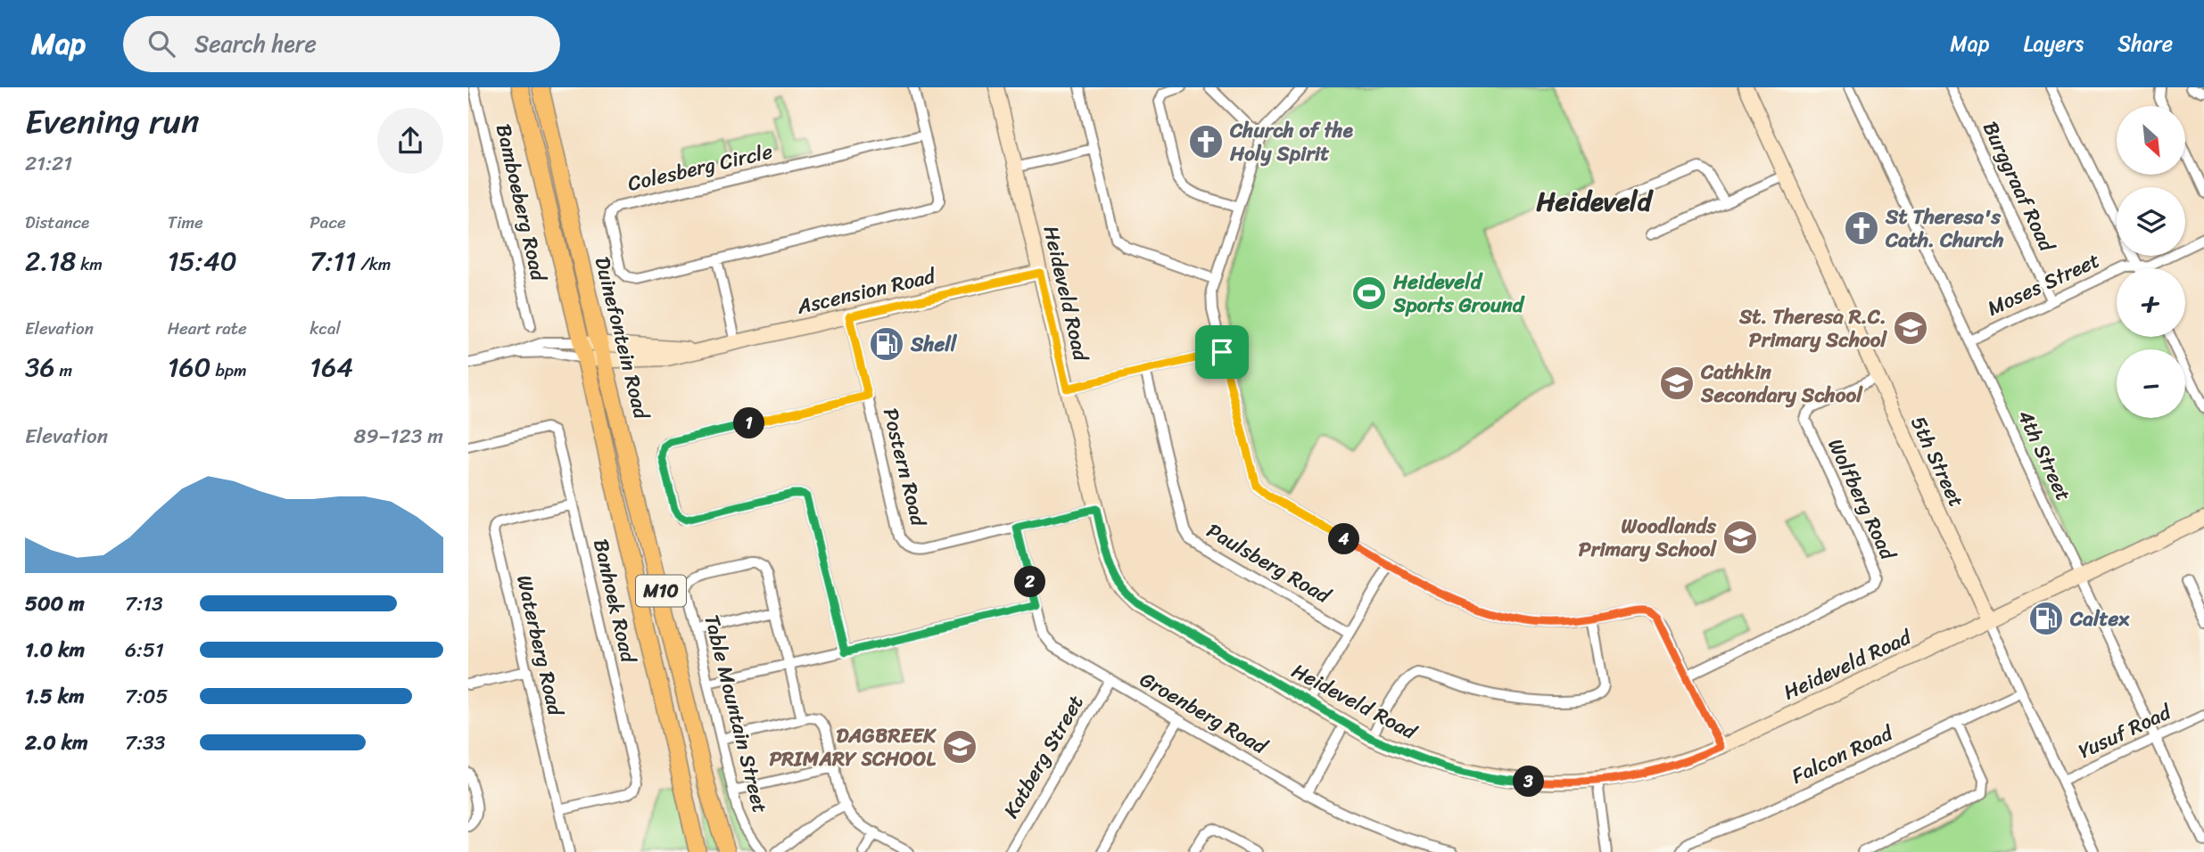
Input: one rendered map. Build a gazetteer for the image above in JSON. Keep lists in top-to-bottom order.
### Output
{
  "streets": {
    "main road": ["Duinefontein Road", "M10"],
    "street": [
      "Colesberg Circle",
      "Burggraaf Road",
      "Bamboeberg Road",
      "Moses Street",
      "Ascension Road",
      "Heideveld Road",
      "4th Street",
      "5th Street",
      "Postern Road",
      "Wolfberg Road",
      "Paulsberg Road",
      "Banhoek Road",
      "Waterberg Road",
      "Groenberg Road",
      "Table Mountain Street",
      "Yusuf Road",
      "Falcon Road",
      "Katberg Street"
    ]
  },
  "crossings": [
    ["Burggraaf Road", "Moses Street"],
    ["Moses Street", "4th Street"],
    ["Ascension Road", "Heideveld Road"],
    ["Ascension Road", "Duinefontein Road"],
    ["Ascension Road", "Postern Road"],
    ["Heideveld Road", "4th Street"],
    ["Heideveld Road", "5th Street"],
    ["Heideveld Road", "Postern Road"],
    ["4th Street", "Yusuf Road"],
    ["5th Street", "Wolfberg Road"],
    ["5th Street", "Yusuf Road"],
    ["5th Street", "Falcon Road"],
    ["Postern Road", "Groenberg Road"],
    ["Banhoek Road", "Waterberg Road"],
    ["Groenberg Road", "Katberg Street"]
  ],
  "districts": ["Heideveld"],
  "places": {
    "church": ["Church of the Holy Spirit", "St Theresa's Cath. Church"],
    "sports": ["Heideveld Sports Ground"],
    "school or university": [
      "St. Theresa R.C. Primary School",
      "Cathkin Secondary School",
      "Woodlands Primary School",
      "DAGBREEK PRIMARY SCHOOL"
    ],
    "fuel station": ["Shell", "Caltex"]
  },
  "north": "bottom right",
  "page": {
    "header": "Map",
    "search": "Search here",
    "nav": ["Map", "Layers", "Share"],
    "heading": ["Evening run", "21:21"],
    "map_buttons": ["+", "−"],
    "stats": [
      ["Distance", "2.18 km"],
      ["Time", "15:40"],
      ["Pace", "7:11 /km"],
      ["Elevation", "36 m"],
      ["Heart rate", "160 bpm"],
      ["kcal", "164"]
    ],
    "chart": ["Elevation", "89–123 m"],
    "pins": [
      "1",
      "4",
      "2",
      "3"
    ],
    "list": [
      {
        "name": "500 m",
        "note": "7:13"
      },
      {
        "name": "1.0 km",
        "note": "6:51"
      },
      {
        "name": "1.5 km",
        "note": "7:05"
      },
      {
        "name": "2.0 km",
        "note": "7:33"
      }
    ]
  }
}
